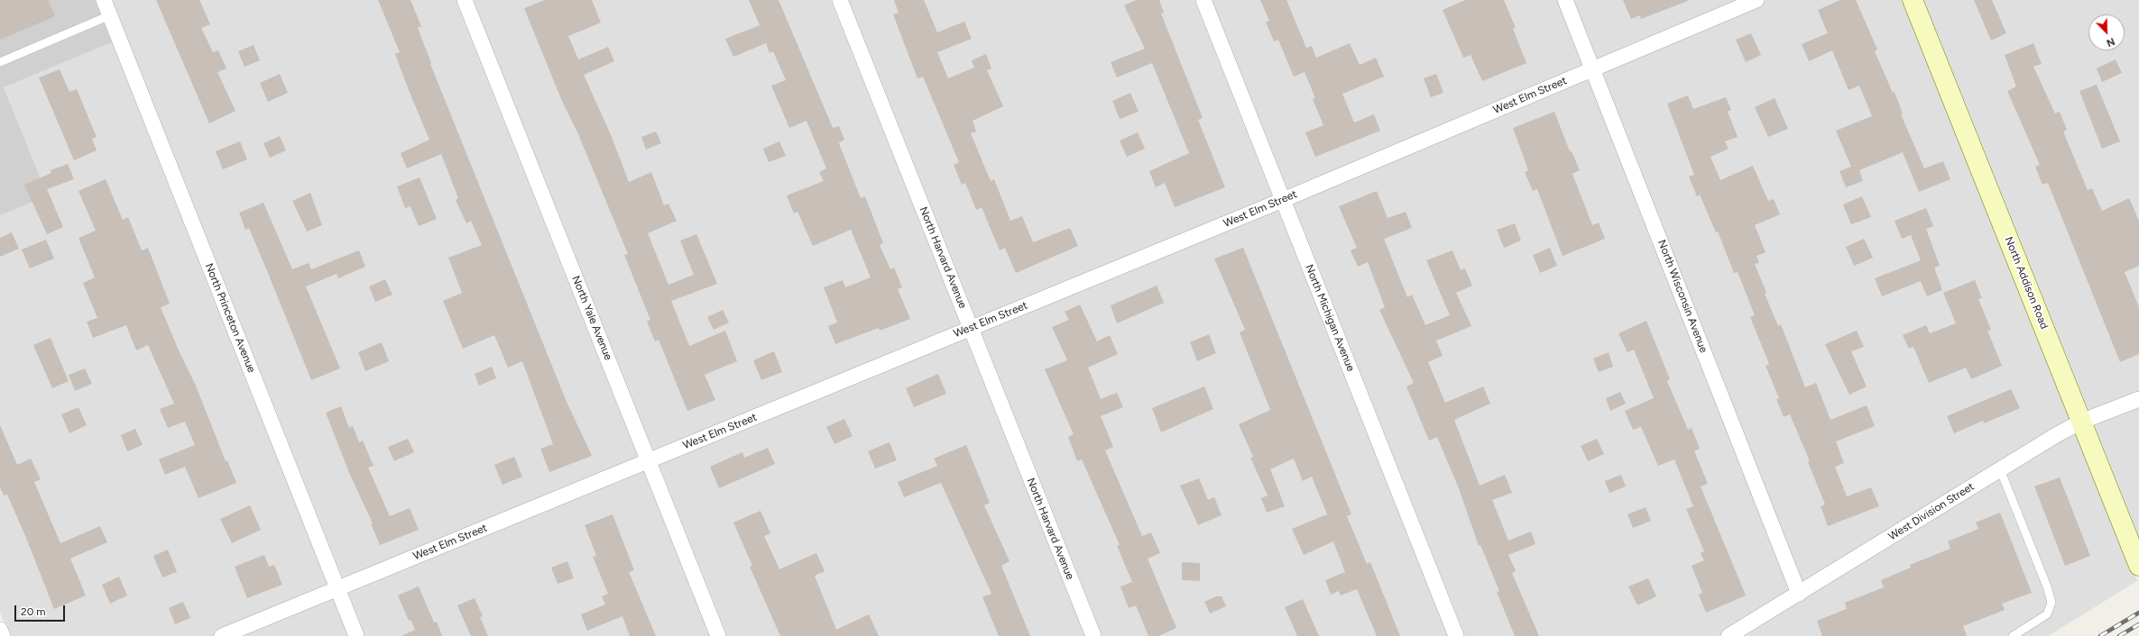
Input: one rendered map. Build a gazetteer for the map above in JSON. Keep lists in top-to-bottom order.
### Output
{
  "streets": {
    "street": [
      "West Elm Street",
      "North Harvard Avenue",
      "North Addison Road",
      "North Wisconsin Avenue",
      "North Princeton Avenue",
      "North Yale Avenue",
      "North Michigan Avenue",
      "West Division Street"
    ]
  },
  "crossings": [
    ["West Elm Street", "North Harvard Avenue"],
    ["West Elm Street", "North Wisconsin Avenue"],
    ["West Elm Street", "North Princeton Avenue"],
    ["West Elm Street", "North Yale Avenue"],
    ["West Elm Street", "North Michigan Avenue"],
    ["North Addison Road", "West Division Street"],
    ["North Wisconsin Avenue", "West Division Street"]
  ],
  "scale_bar": "20 m",
  "north": "bottom right"
}
